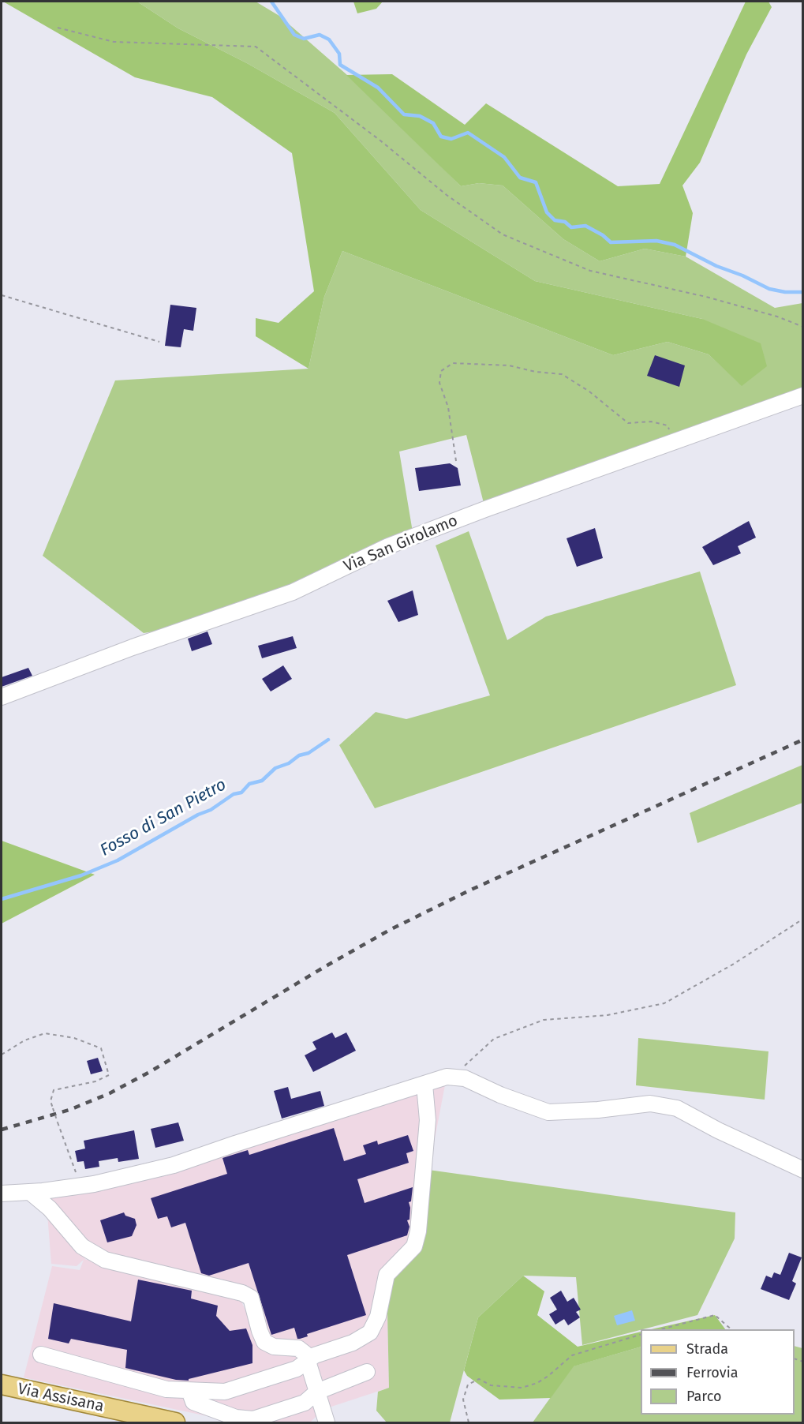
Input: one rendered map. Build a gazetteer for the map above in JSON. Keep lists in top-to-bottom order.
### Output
{
  "streets": {
    "main road": ["Via Assisana"],
    "street": ["Via San Girolamo"]
  },
  "water": ["Fosso di San Pietro"],
  "legend": ["Strada", "Ferrovia", "Parco"]
}
